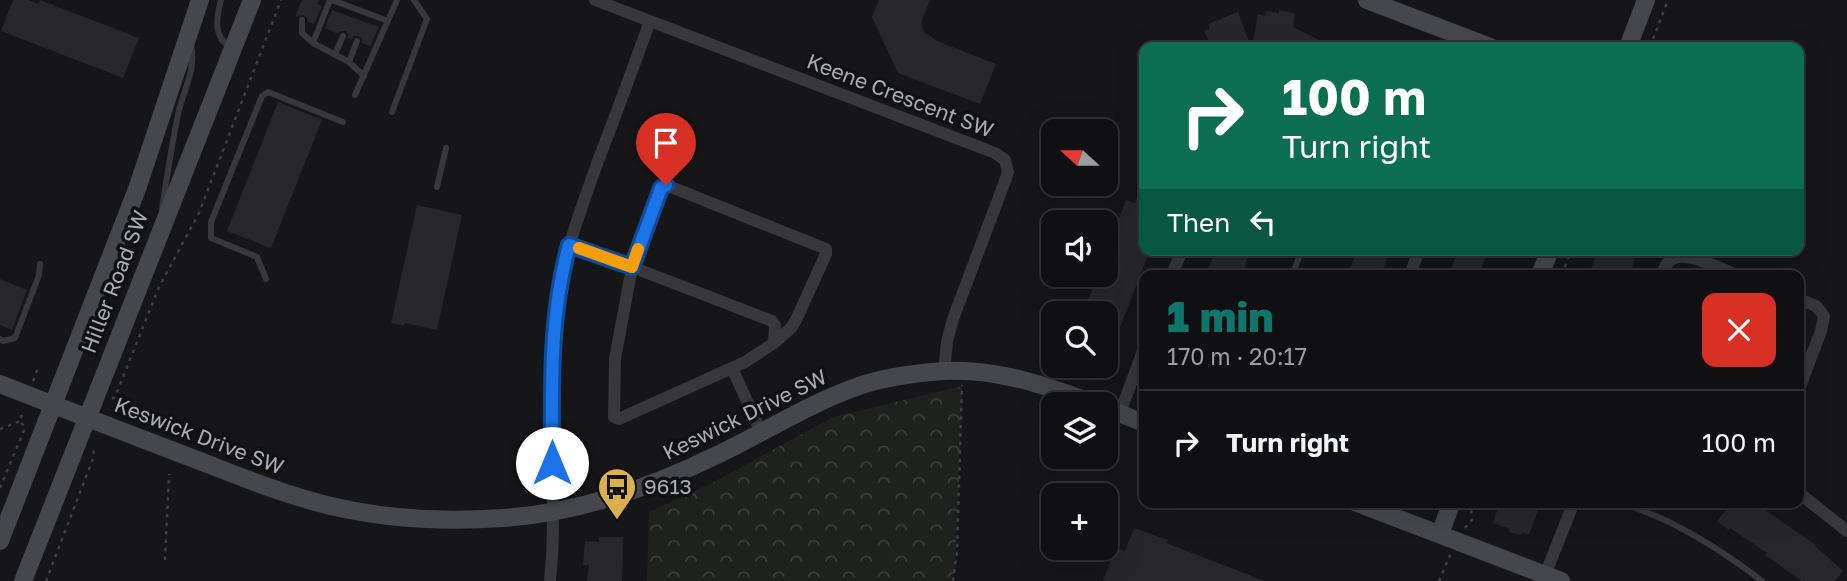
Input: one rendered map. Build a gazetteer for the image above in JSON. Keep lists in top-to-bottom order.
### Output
{
  "streets": {
    "street": ["Keene Crescent SW", "Hiller Road SW", "Keswick Drive SW"]
  },
  "crossings": [
    ["Keene Crescent SW", "Keswick Drive SW"],
    ["Hiller Road SW", "Keswick Drive SW"]
  ],
  "places": {
    "bus stop": ["9613"]
  },
  "north": "left",
  "page": {
    "turn": ["100 m", "Turn right"],
    "map_buttons": "+",
    "then": "Then",
    "heading": ["1 min", "170 m · 20:17"],
    "list": [
      {
        "name": "Turn right",
        "value": "100 m"
      }
    ]
  }
}
